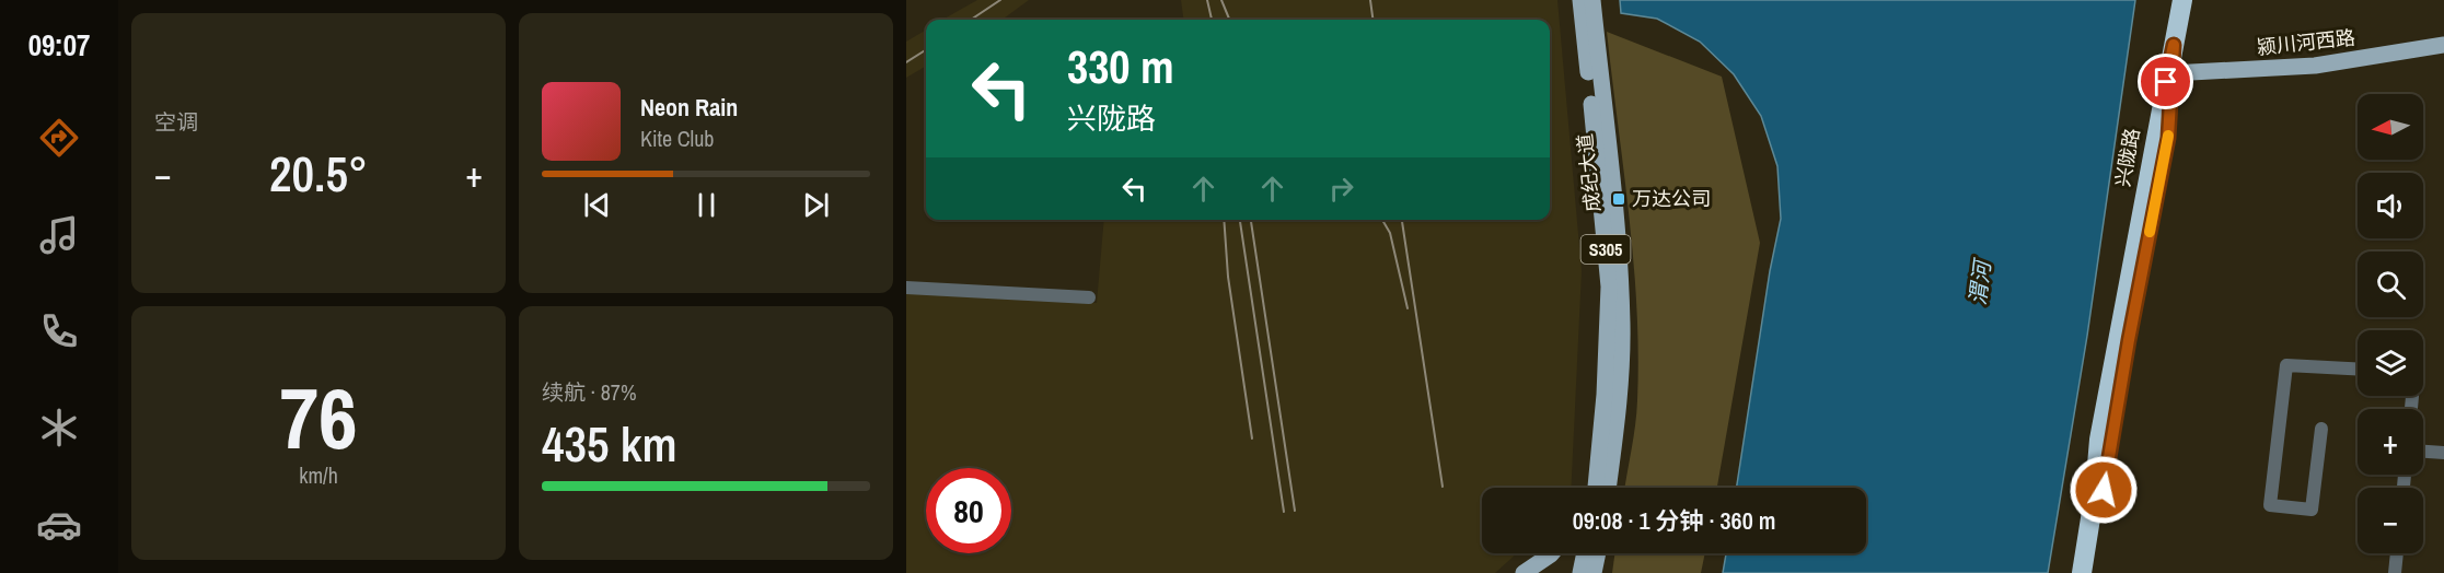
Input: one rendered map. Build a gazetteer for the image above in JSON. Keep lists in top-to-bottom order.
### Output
{
  "streets": {
    "highway": ["兴陇路"],
    "main road": ["颍川河西路", "成纪大道", "S305"]
  },
  "crossings": [
    ["颍川河西路", "兴陇路"]
  ],
  "water": ["渭河"],
  "places": {
    "transit": ["万达公司"]
  },
  "north": "left",
  "page": {
    "tabs": "09:07",
    "tile": [
      "空调",
      ["76", "km/h"],
      ["续航 · 87%", "435 km"]
    ],
    "turn": ["330 m", "兴陇路"],
    "song": ["Neon Rain", "Kite Club"],
    "map_buttons": ["+", "−"],
    "heat": ["−", "20.5°", "+"],
    "limit": "80",
    "trip": "09:08 · 1 分钟 · 360 m"
  }
}
